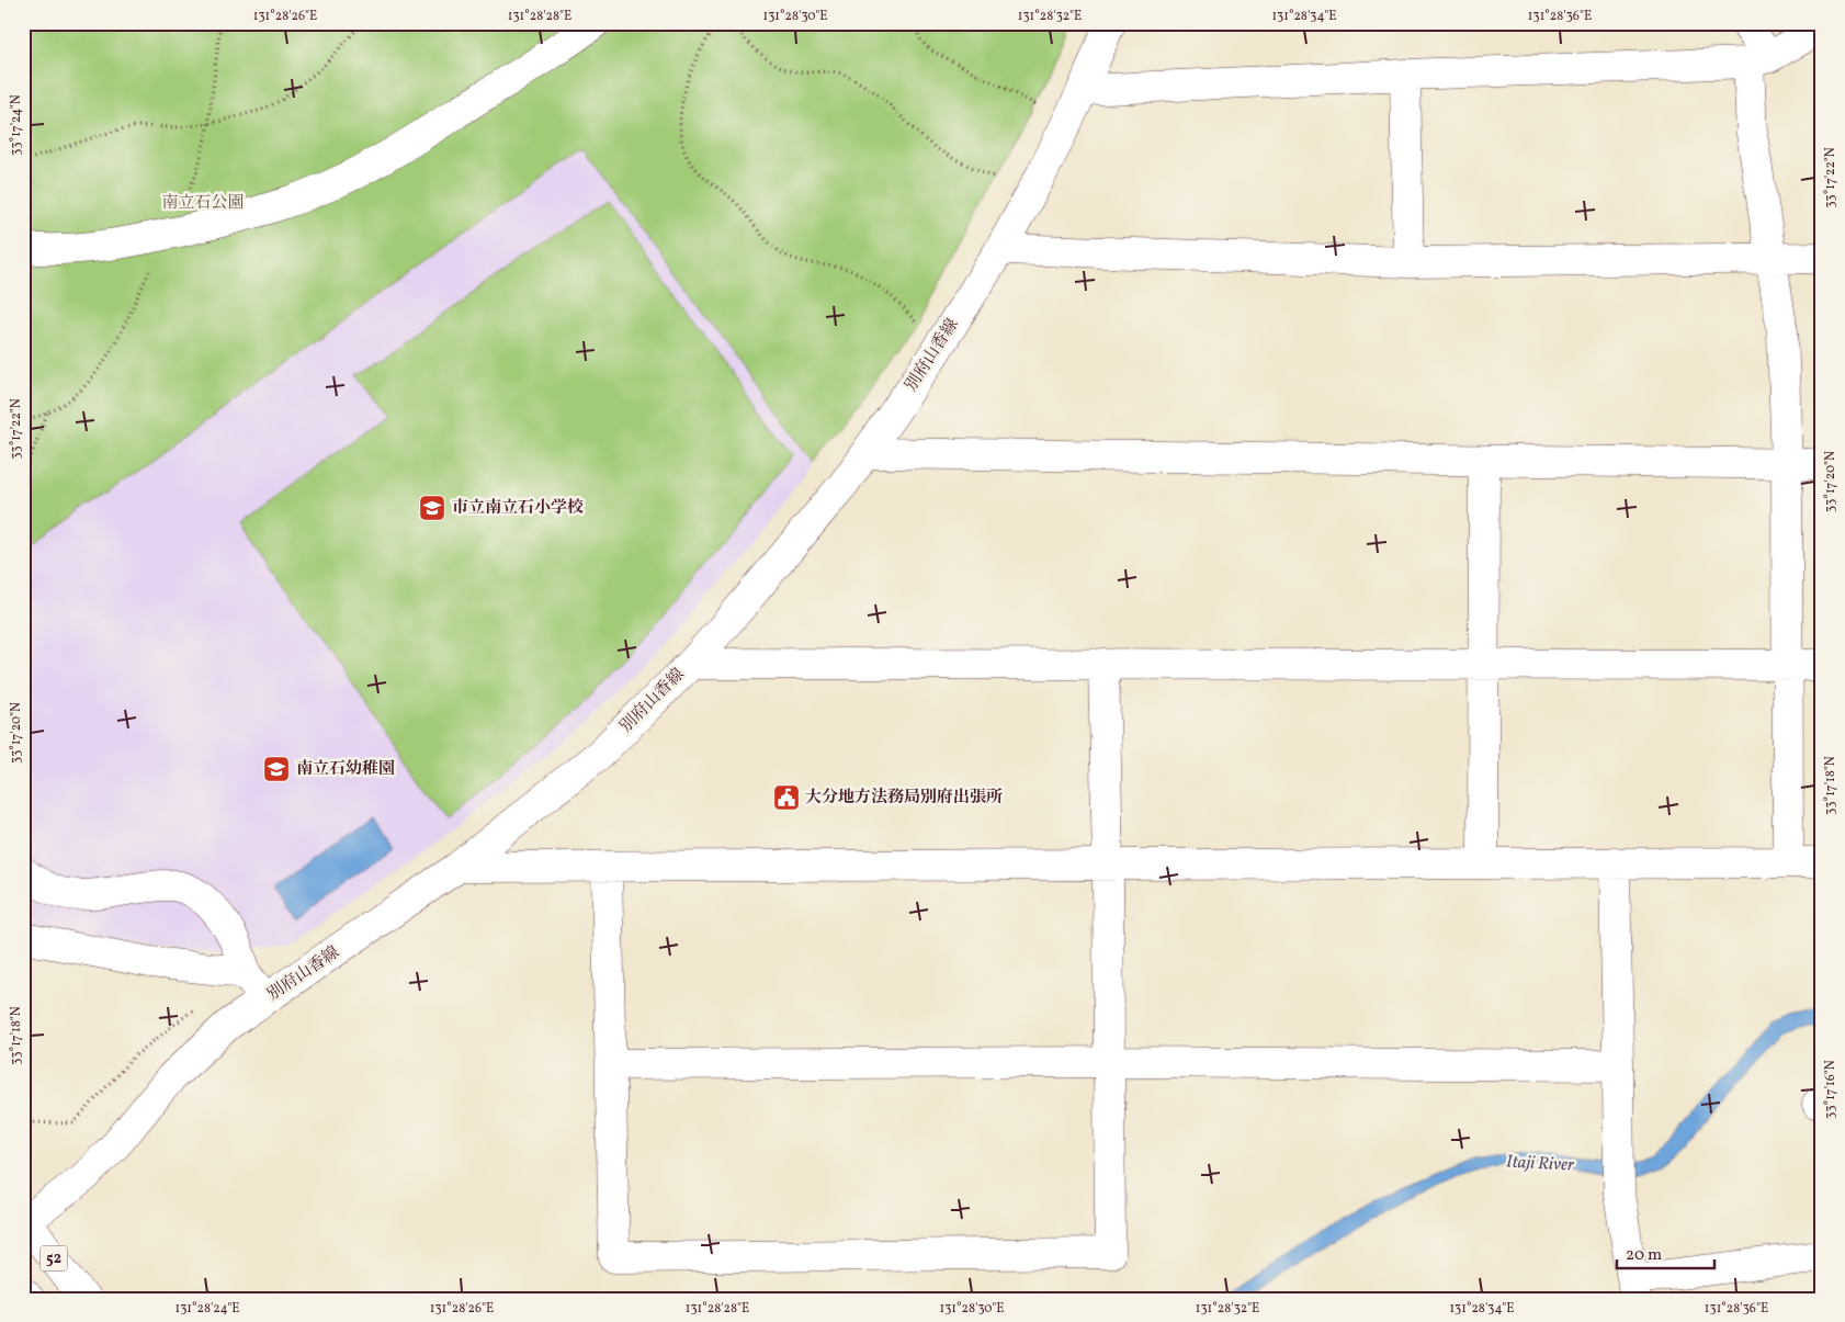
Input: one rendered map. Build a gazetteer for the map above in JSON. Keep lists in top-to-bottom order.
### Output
{
  "streets": {
    "street": ["別府山香線", "52"]
  },
  "crossings": [
    ["別府山香線", "52"]
  ],
  "water": ["Itaji River"],
  "parks": ["南立石公園"],
  "places": {
    "school or university": ["市立南立石小学校", "南立石幼稚園"],
    "public building": ["大分地方法務局別府出張所"]
  },
  "scale_bar": "20 m",
  "coordinates": [
    "131°28'26\"E",
    "131°28'28\"E",
    "131°28'30\"E",
    "131°28'32\"E",
    "131°28'34\"E",
    "131°28'36\"E",
    "33°17'24\"N",
    "33°17'22\"N",
    "33°17'20\"N",
    "33°17'18\"N",
    "33°17'16\"N",
    "131°28'24\"E"
  ]
}
